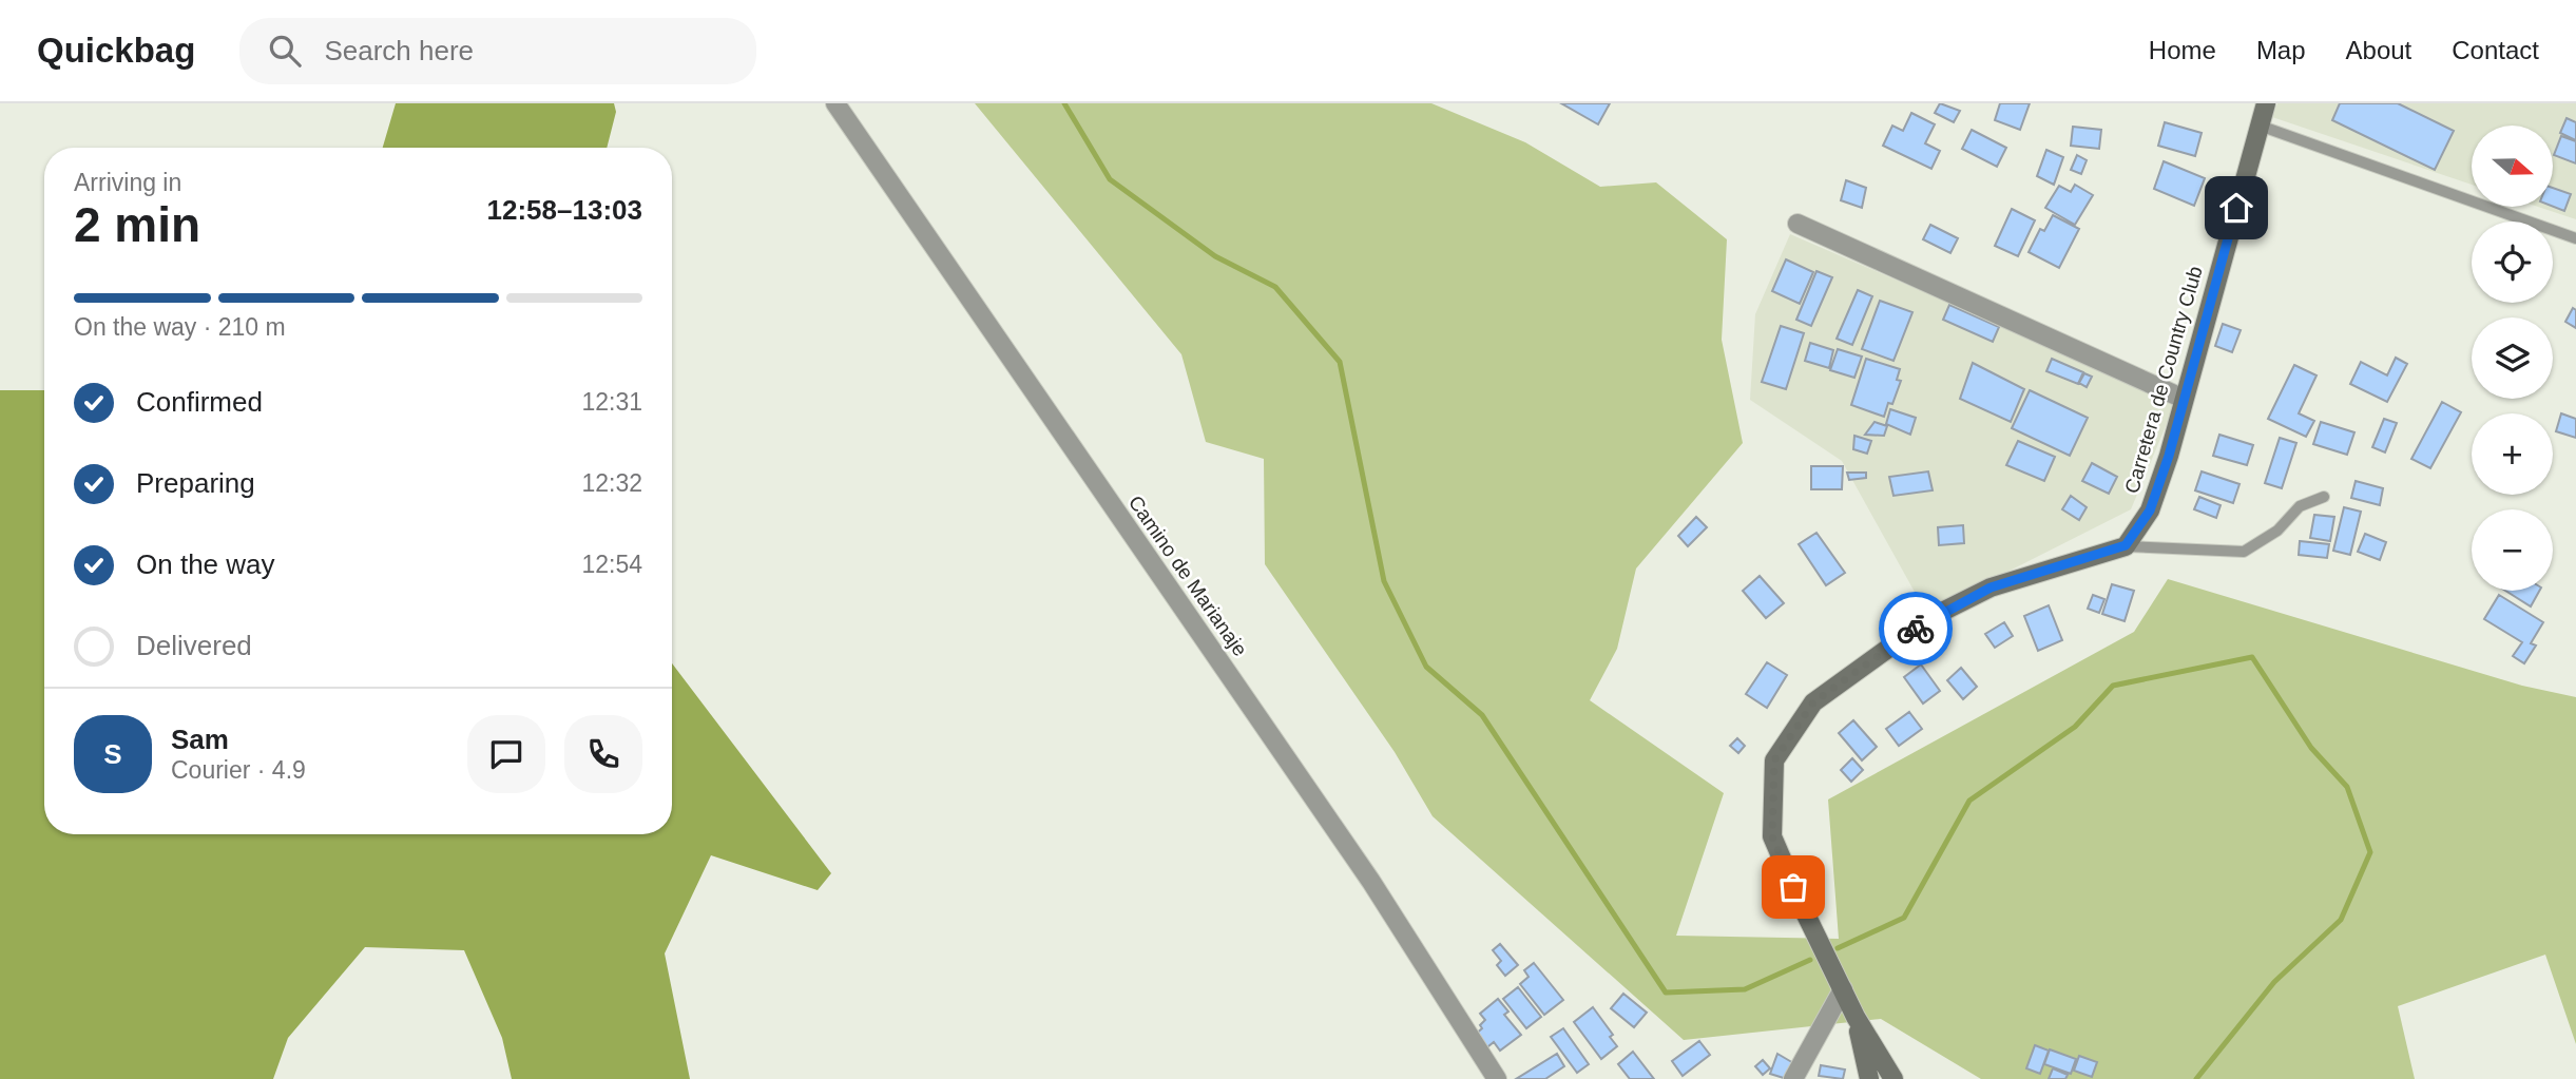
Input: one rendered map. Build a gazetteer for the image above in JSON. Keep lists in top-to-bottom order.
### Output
{
  "streets": {
    "street": ["Carretera de Country Club", "Camino de Marianaje"]
  },
  "north": "right",
  "page": {
    "header": "Quickbag",
    "search": "Search here",
    "nav": [
      "Home",
      "Map",
      "About",
      "Contact"
    ],
    "map_buttons": ["+", "−"],
    "heading": ["2 min", "Arriving in", "12:58–13:03"],
    "panel": ["Sam", "Courier · 4.9"],
    "bar": "On the way · 210 m",
    "list": [
      ["Confirmed", "12:31"],
      ["Preparing", "12:32"],
      ["On the way", "12:54"],
      "Delivered"
    ],
    "round": "S"
  }
}
